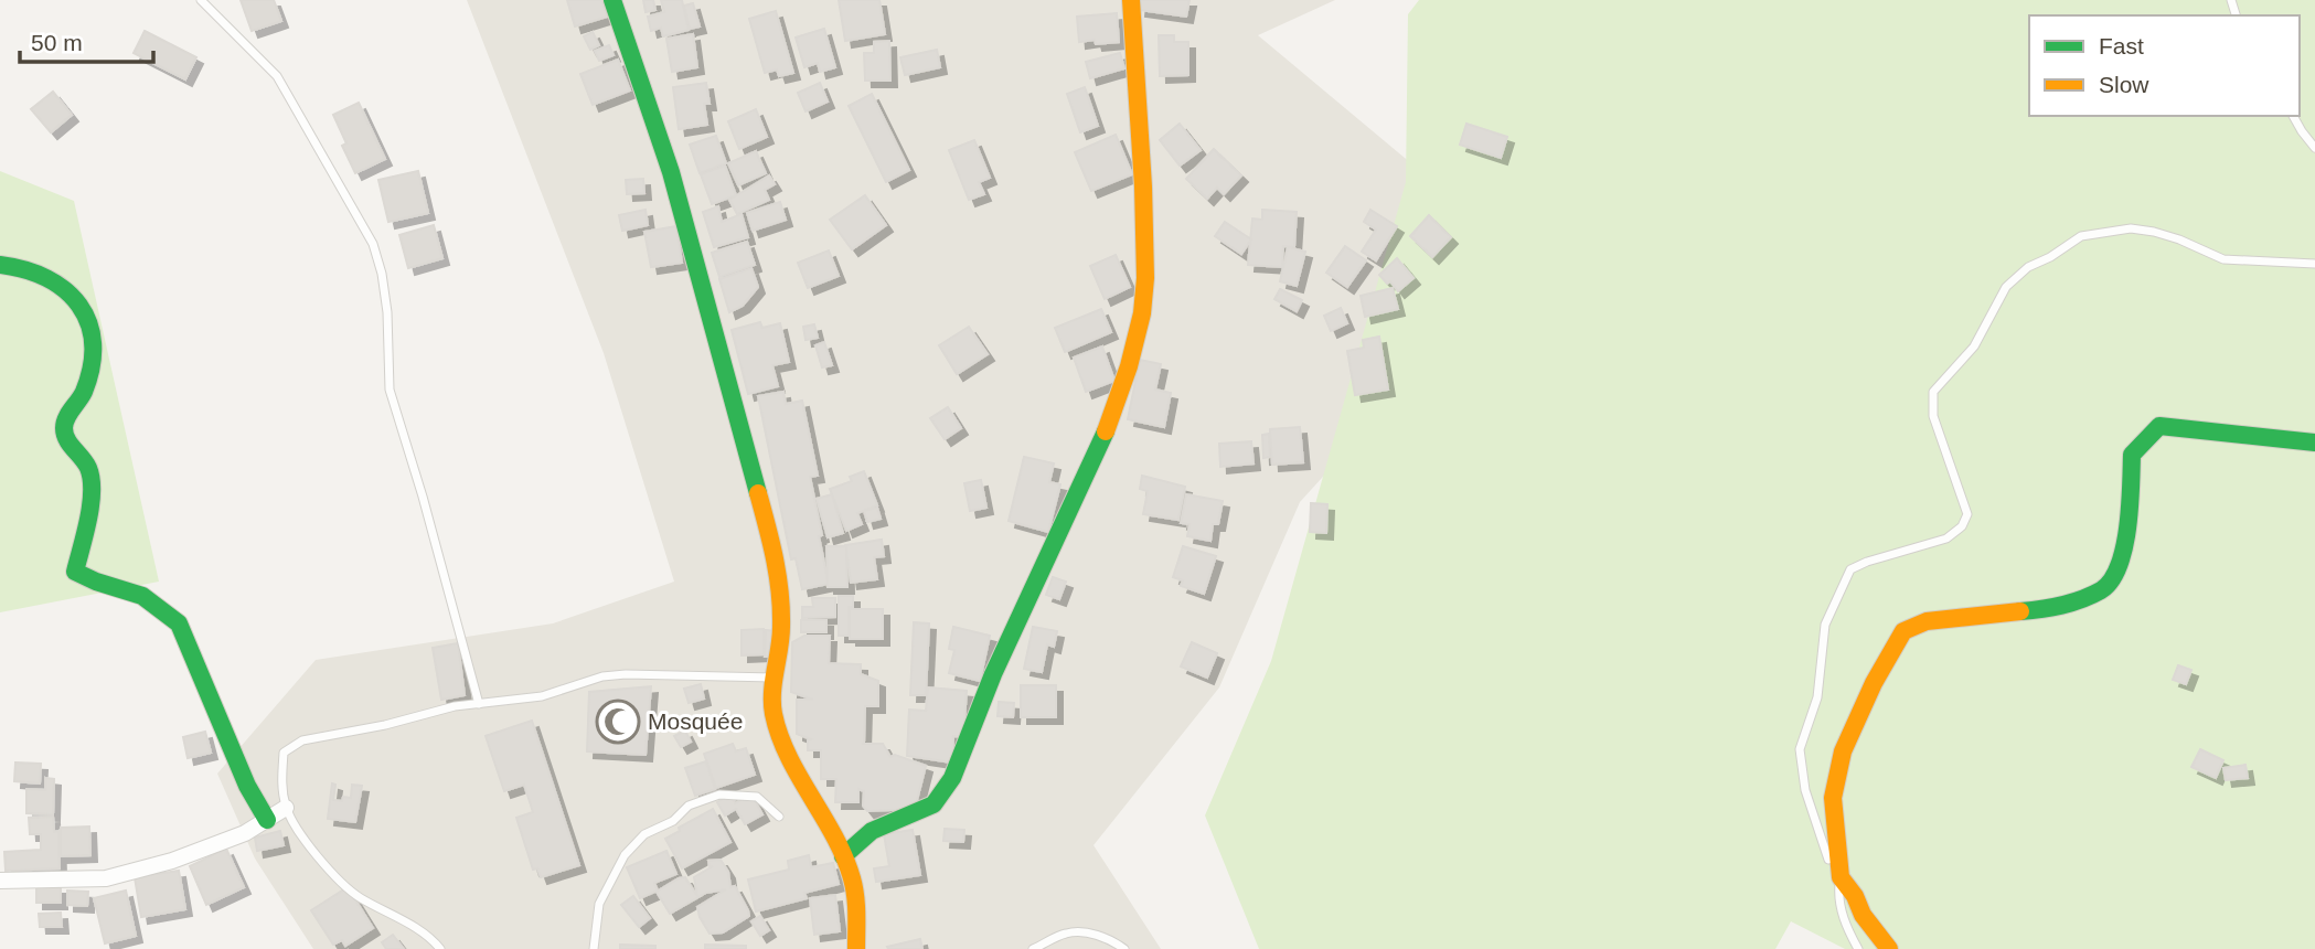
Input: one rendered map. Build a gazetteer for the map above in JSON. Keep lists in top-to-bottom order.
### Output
{
  "places": {
    "mosque": ["Mosquée"]
  },
  "legend": ["Fast", "Slow"],
  "scale_bar": "50 m"
}
